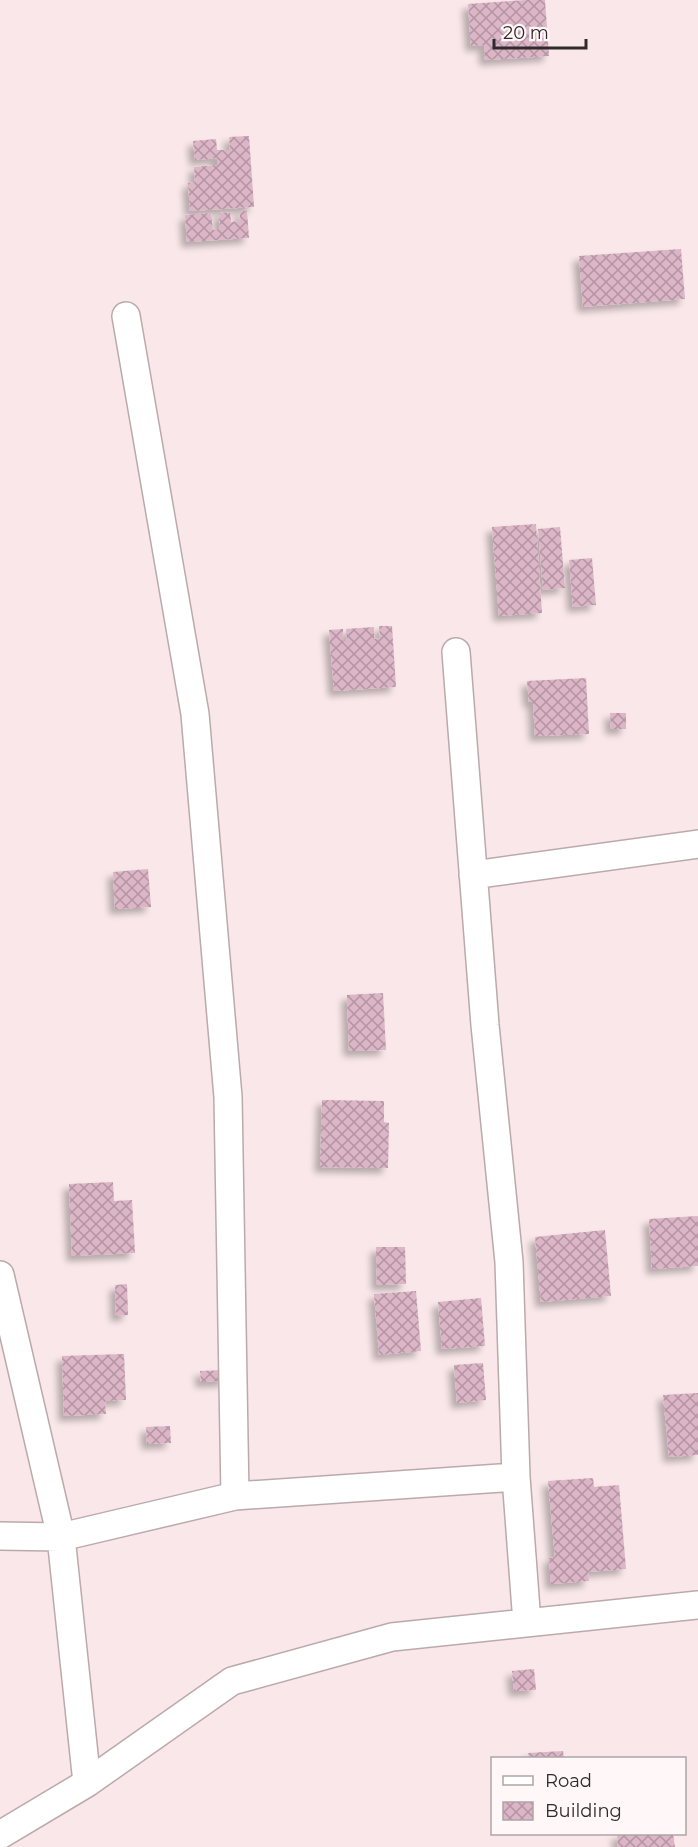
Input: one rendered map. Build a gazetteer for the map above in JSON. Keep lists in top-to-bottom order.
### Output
{
  "legend": ["Road", "Building"],
  "scale_bar": "20 m"
}
